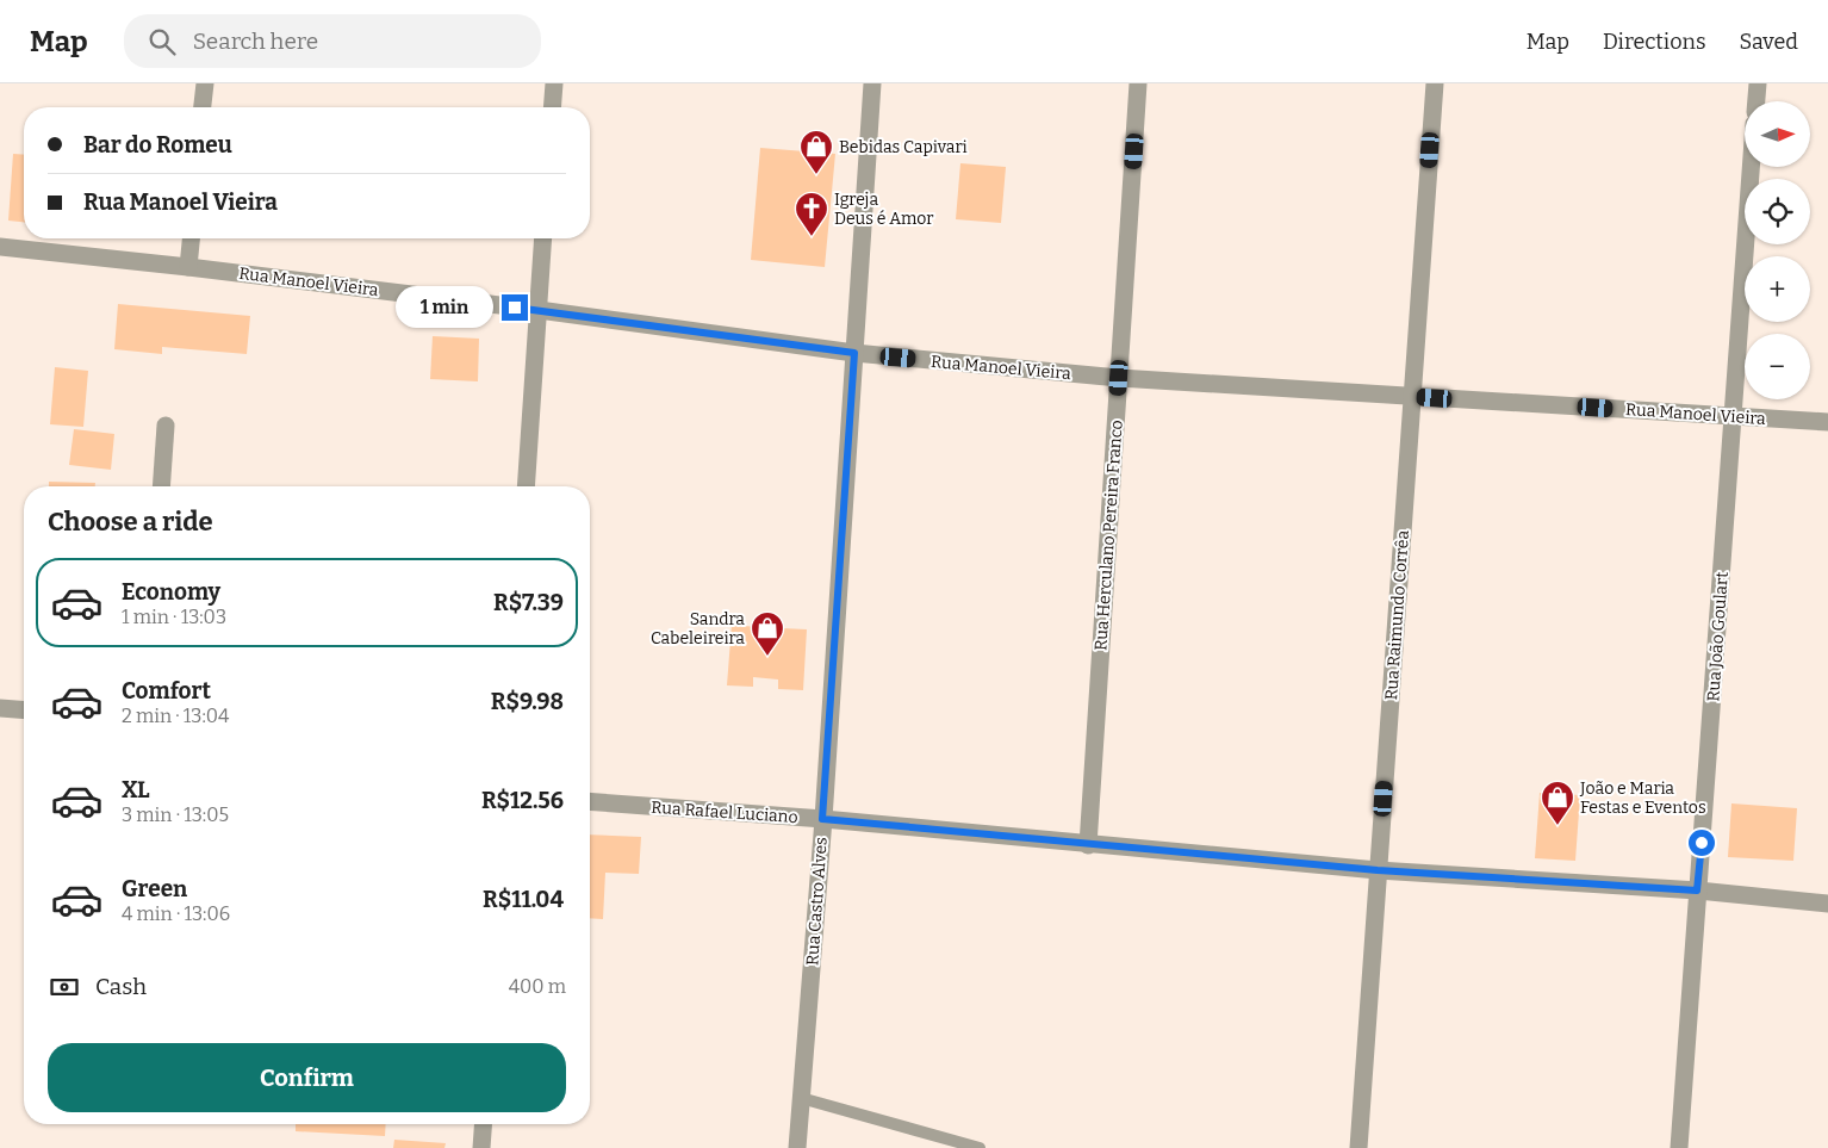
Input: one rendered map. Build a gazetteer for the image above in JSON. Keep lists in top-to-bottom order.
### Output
{
  "streets": {
    "street": [
      "Rua Manoel Vieira",
      "Rua Herculano Pereira Franco",
      "Rua Raimundo Corrêa",
      "Rua João Goulart",
      "Rua Rafael Luciano",
      "Rua Castro Alves"
    ]
  },
  "crossings": [
    ["Rua Manoel Vieira", "Rua Herculano Pereira Franco"],
    ["Rua Manoel Vieira", "Rua Raimundo Corrêa"],
    ["Rua Manoel Vieira", "Rua João Goulart"],
    ["Rua Manoel Vieira", "Rua Castro Alves"],
    ["Rua Herculano Pereira Franco", "Rua Rafael Luciano"],
    ["Rua Raimundo Corrêa", "Rua Rafael Luciano"],
    ["Rua João Goulart", "Rua Rafael Luciano"],
    ["Rua Rafael Luciano", "Rua Castro Alves"]
  ],
  "places": {
    "shop": ["Bebidas Capivari", "Sandra Cabeleireira", "João e Maria Festas e Eventos"],
    "church": ["Igreja Deus é Amor"]
  },
  "north": "right",
  "page": {
    "header": "Map",
    "search": "Search here",
    "nav": ["Map", "Directions", "Saved"],
    "map_buttons": ["+", "−"],
    "banner": ["Bar do Romeu", "Rua Manoel Vieira"],
    "bubble": "1 min",
    "heading": "Choose a ride",
    "list": [
      {
        "name": "Economy",
        "note": "1 min · 13:03",
        "value": "R$7.39"
      },
      {
        "name": "Comfort",
        "note": "2 min · 13:04",
        "value": "R$9.98"
      },
      {
        "name": "XL",
        "note": "3 min · 13:05",
        "value": "R$12.56"
      },
      {
        "name": "Green",
        "note": "4 min · 13:06",
        "value": "R$11.04"
      }
    ],
    "pay": ["Cash", "400 m"],
    "buttons": "Confirm"
  }
}
